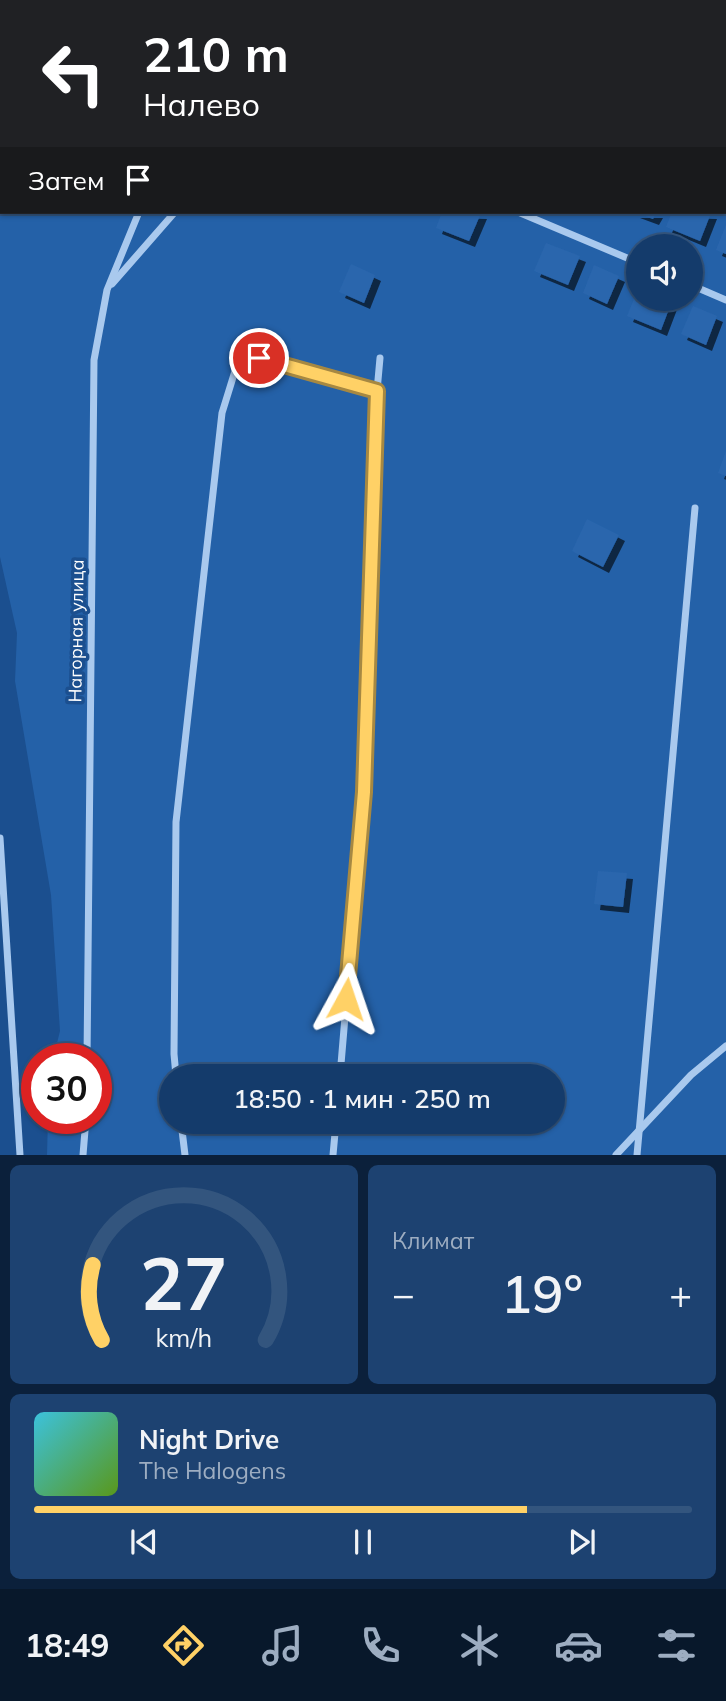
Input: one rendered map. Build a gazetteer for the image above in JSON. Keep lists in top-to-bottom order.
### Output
{
  "streets": {
    "street": ["Нагорная улица"]
  },
  "page": {
    "turn": ["210 m", "Налево"],
    "then": "Затем",
    "limit": "30",
    "trip": "18:50 · 1 мин · 250 m",
    "tile": "Климат",
    "heat": ["−", "19°", "+"],
    "song": ["Night Drive", "The Halogens"],
    "tabs": "18:49",
    "gauge": ["27", "km/h"]
  }
}
